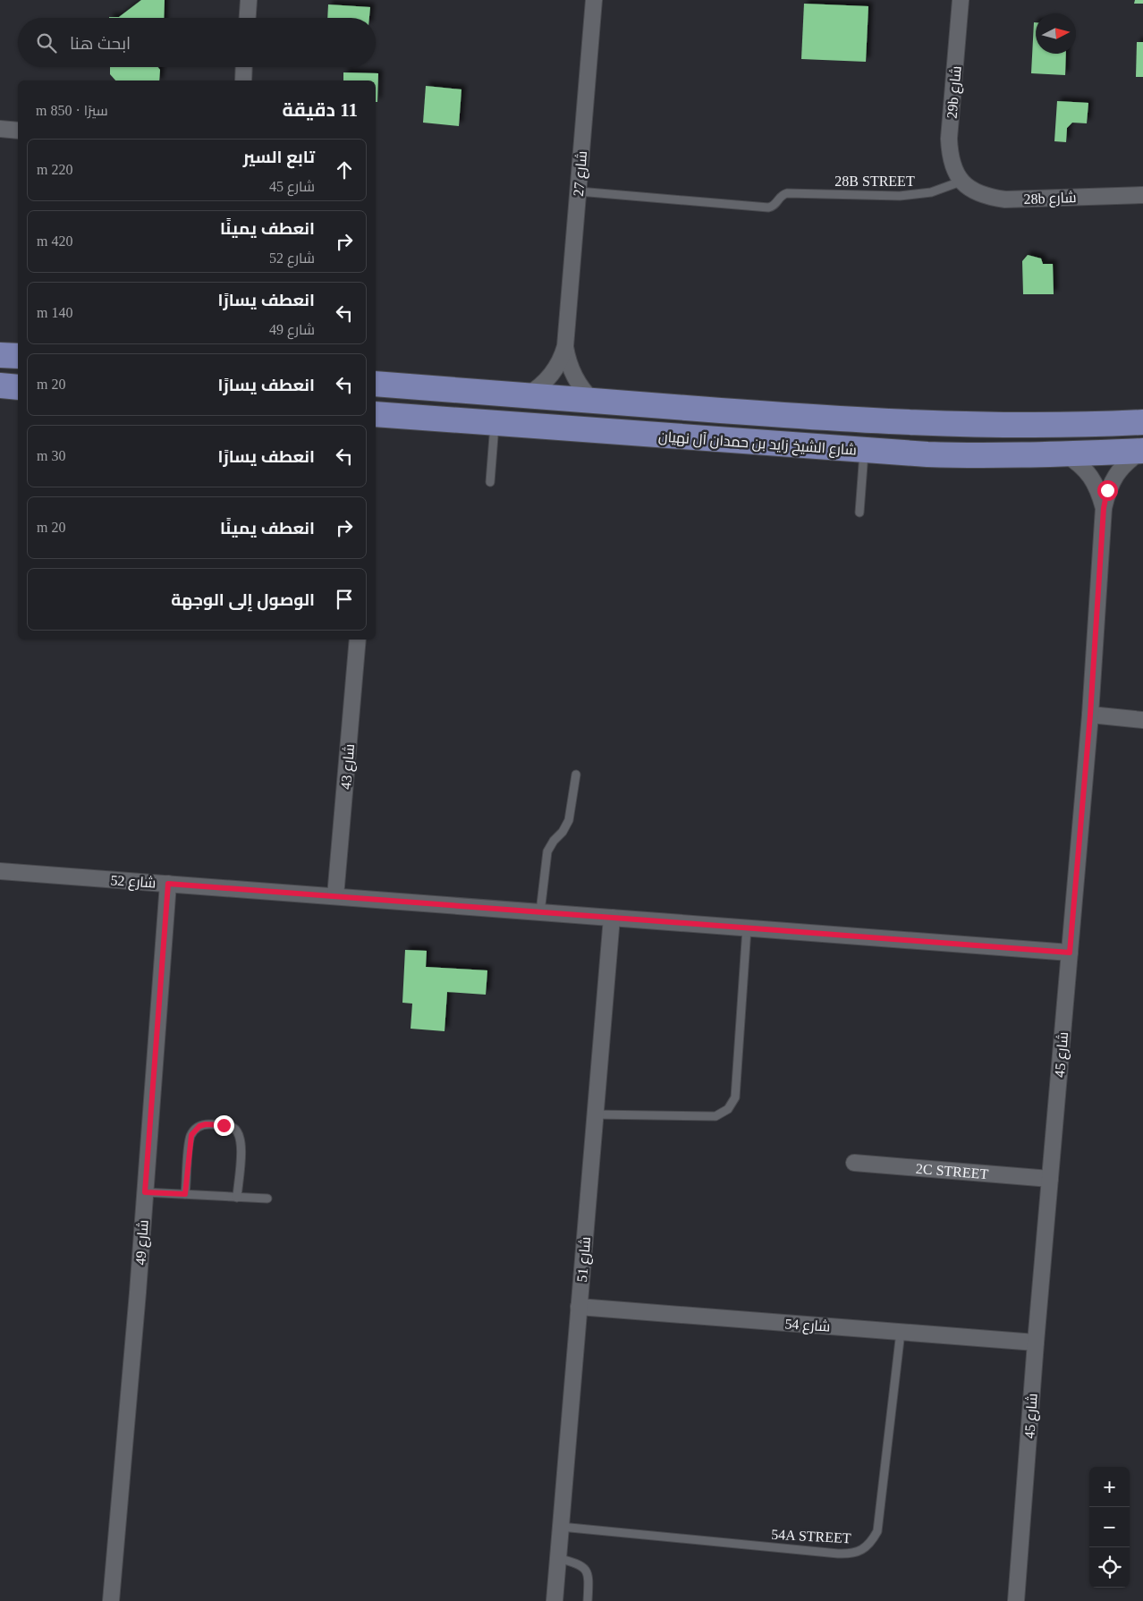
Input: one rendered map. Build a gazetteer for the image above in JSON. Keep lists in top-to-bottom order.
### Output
{
  "streets": {
    "main road": ["شارع الشيخ زايد بن حمدان آل نهيان"],
    "street": [
      "29b شارع",
      "شارع 27",
      "28b شارع",
      "شارع 43",
      "شارع 52",
      "شارع 45",
      "2C STREET",
      "شارع 49",
      "شارع 51",
      "شارع 54"
    ],
    "lane": ["28B STREET", "54A STREET"]
  },
  "crossings": [
    ["29b شارع", "28B STREET"],
    ["29b شارع", "28b شارع"],
    ["شارع 27", "28B STREET"],
    ["شارع 27", "شارع الشيخ زايد بن حمدان آل نهيان"],
    ["28B STREET", "28b شارع"],
    ["شارع الشيخ زايد بن حمدان آل نهيان", "شارع 45"],
    ["شارع 43", "شارع 52"],
    ["شارع 52", "شارع 45"],
    ["شارع 52", "شارع 49"],
    ["شارع 52", "شارع 51"],
    ["شارع 45", "2C STREET"],
    ["شارع 45", "شارع 54"],
    ["شارع 51", "شارع 54"],
    ["شارع 51", "54A STREET"],
    ["شارع 54", "54A STREET"]
  ],
  "north": "right",
  "page": {
    "search": "ابحث هنا",
    "heading": ["11 دقيقة", "سيرًا · 850 m"],
    "list": [
      ["تابع السير", "شارع 45", "220 m"],
      ["انعطف يمينًا", "شارع 52", "420 m"],
      ["انعطف يسارًا", "شارع 49", "140 m"],
      ["انعطف يسارًا", "20 m"],
      ["انعطف يسارًا", "30 m"],
      ["انعطف يمينًا", "20 m"],
      "الوصول إلى الوجهة"
    ],
    "map_buttons": ["+", "−"]
  }
}
